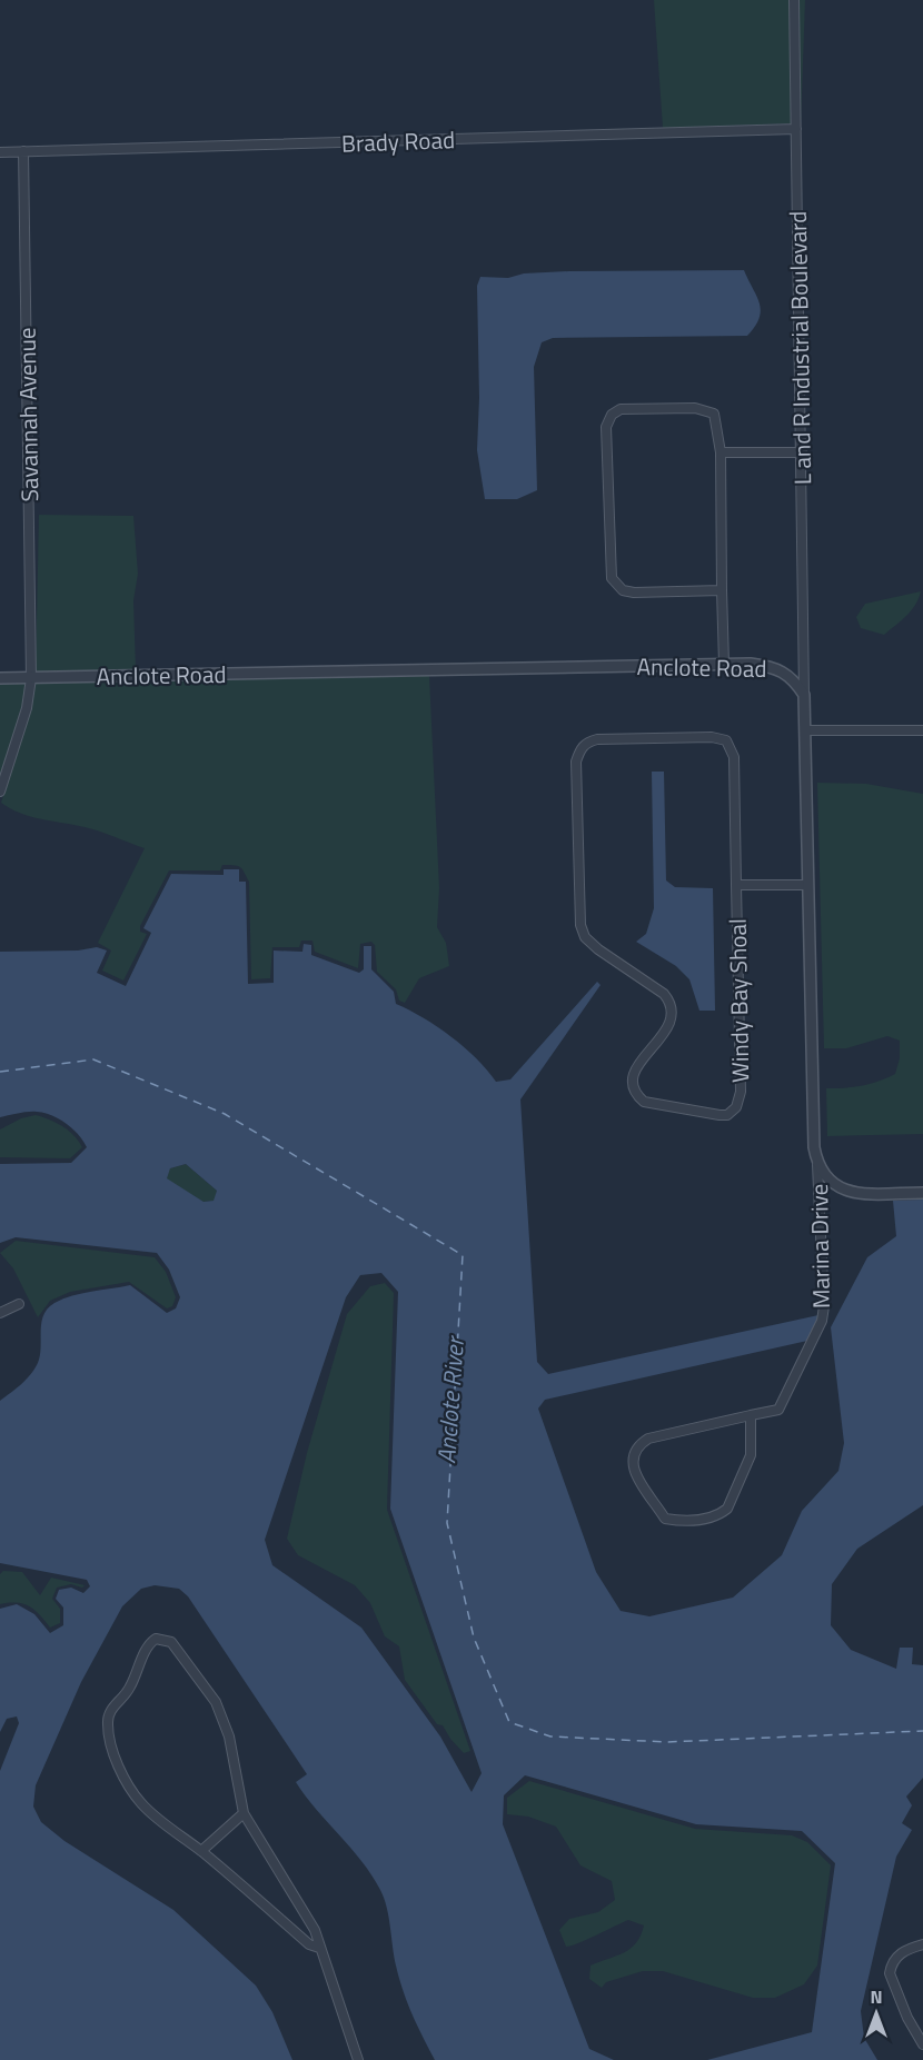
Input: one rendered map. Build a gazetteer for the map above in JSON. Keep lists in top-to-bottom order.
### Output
{
  "streets": {
    "street": [
      "Brady Road",
      "L and R Industrial Boulevard",
      "Savannah Avenue",
      "Anclote Road",
      "Windy Bay Shoal",
      "Marina Drive"
    ]
  },
  "crossings": [
    ["Brady Road", "L and R Industrial Boulevard"],
    ["Brady Road", "Savannah Avenue"],
    ["L and R Industrial Boulevard", "Anclote Road"],
    ["Savannah Avenue", "Anclote Road"]
  ],
  "water": ["Anclote River"],
  "north": "top"
}
